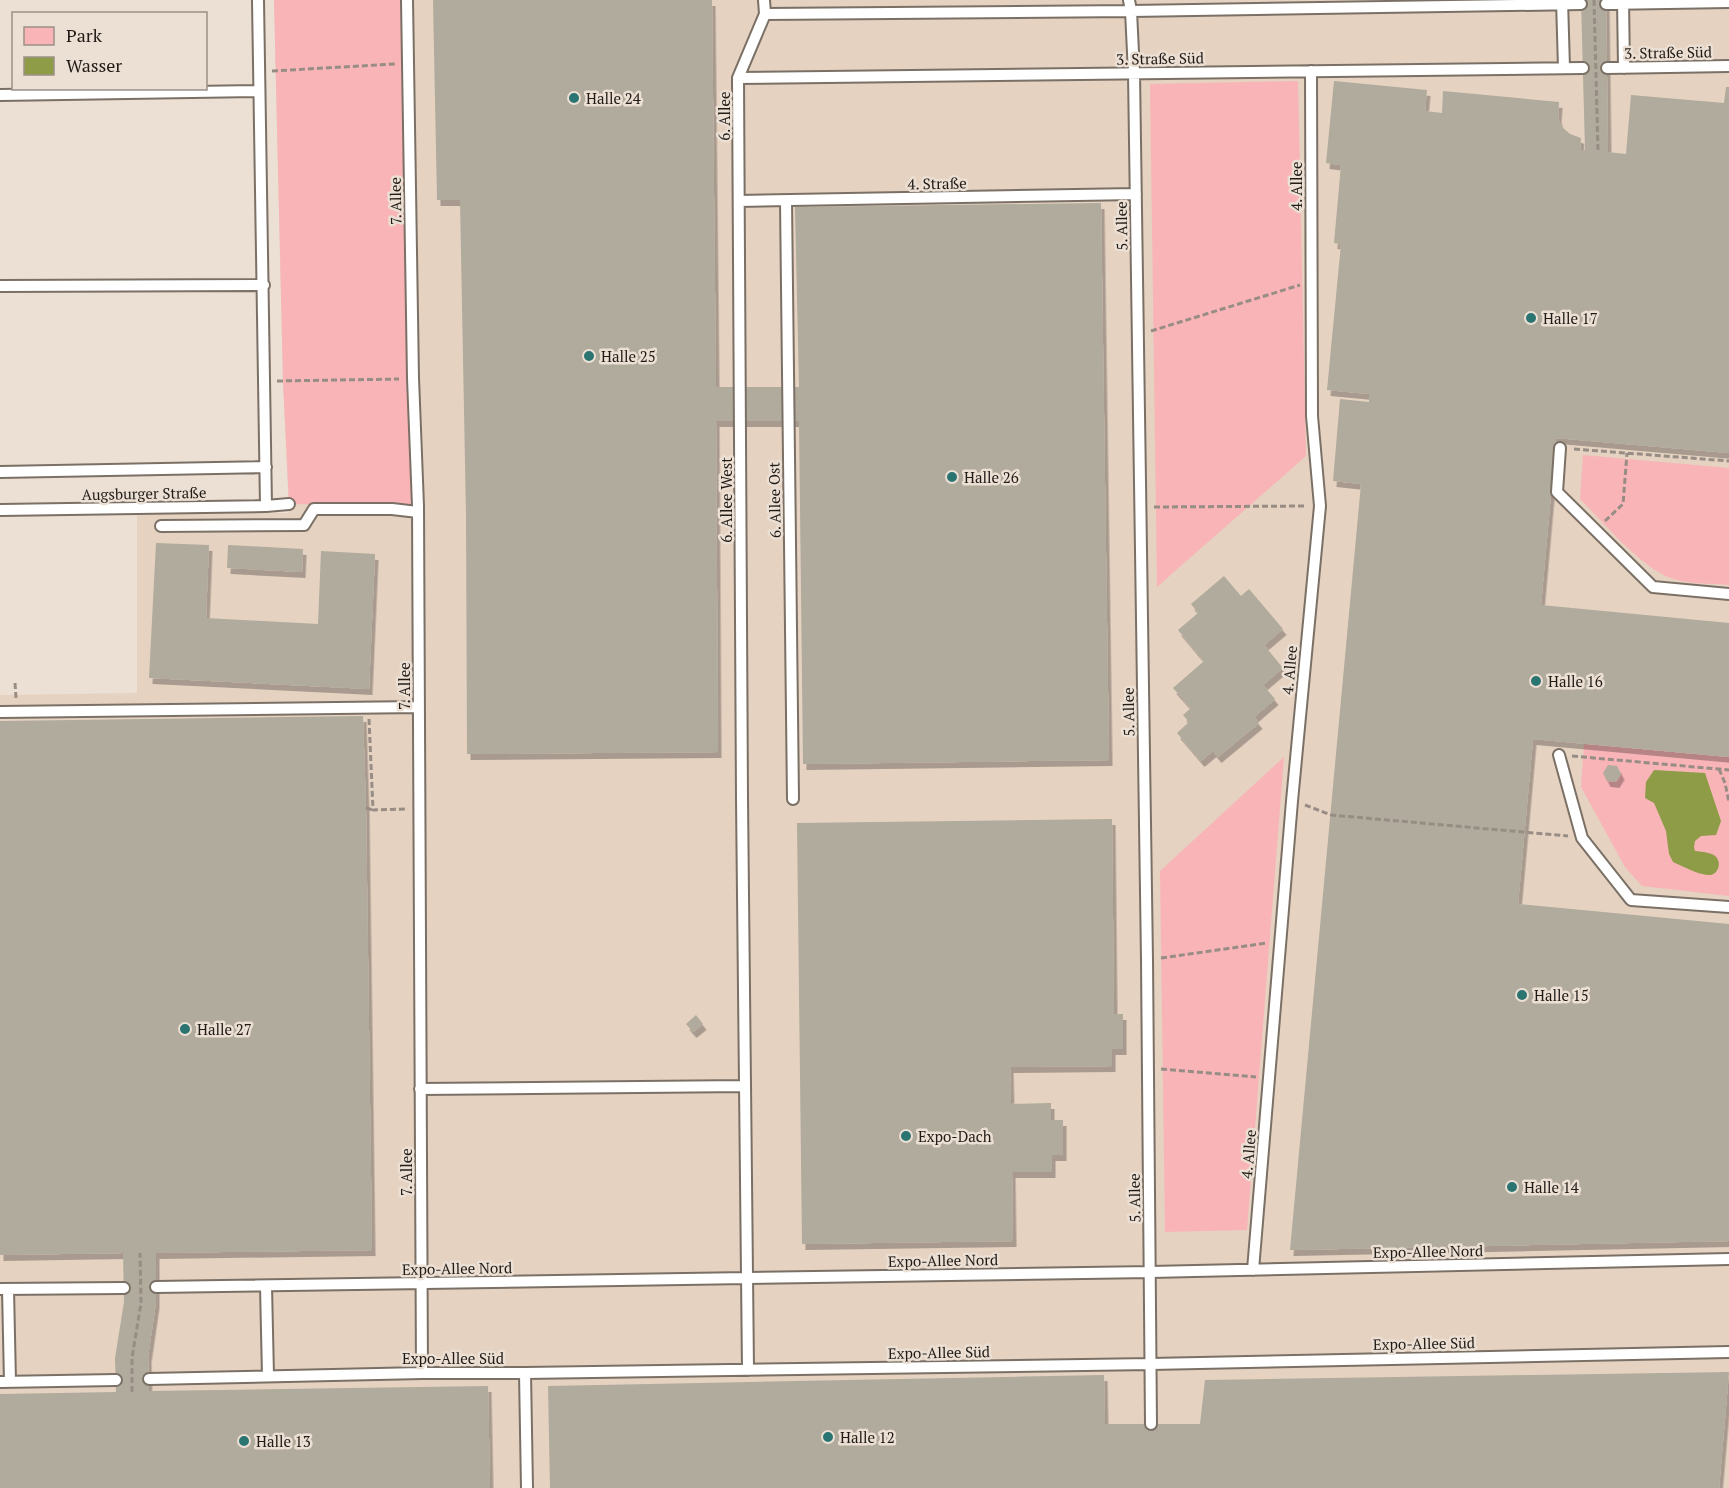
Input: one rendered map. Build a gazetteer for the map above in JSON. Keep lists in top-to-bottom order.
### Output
{
  "streets": {
    "lane": [
      "3. Straße Süd",
      "6. Allee",
      "4. Straße",
      "4. Allee",
      "7. Allee",
      "5. Allee",
      "Augsburger Straße",
      "6. Allee West",
      "6. Allee Ost",
      "Expo-Allee Nord",
      "Expo-Allee Süd"
    ]
  },
  "crossings": [
    ["3. Straße Süd", "6. Allee"],
    ["3. Straße Süd", "4. Allee"],
    ["3. Straße Süd", "5. Allee"],
    ["6. Allee", "4. Straße"],
    ["6. Allee", "6. Allee West"],
    ["4. Straße", "5. Allee"],
    ["4. Straße", "6. Allee West"],
    ["4. Straße", "6. Allee Ost"],
    ["4. Allee", "Expo-Allee Nord"],
    ["7. Allee", "Expo-Allee Nord"],
    ["7. Allee", "Expo-Allee Süd"],
    ["5. Allee", "Expo-Allee Nord"],
    ["5. Allee", "Expo-Allee Süd"],
    ["6. Allee West", "Expo-Allee Nord"],
    ["6. Allee West", "Expo-Allee Süd"]
  ],
  "places": [
    "Halle 24",
    "Halle 17",
    "Halle 25",
    "Halle 26",
    "Halle 16",
    "Halle 15",
    "Halle 27",
    "Expo-Dach",
    "Halle 14",
    "Halle 12",
    "Halle 13"
  ],
  "legend": ["Park", "Wasser"]
}
